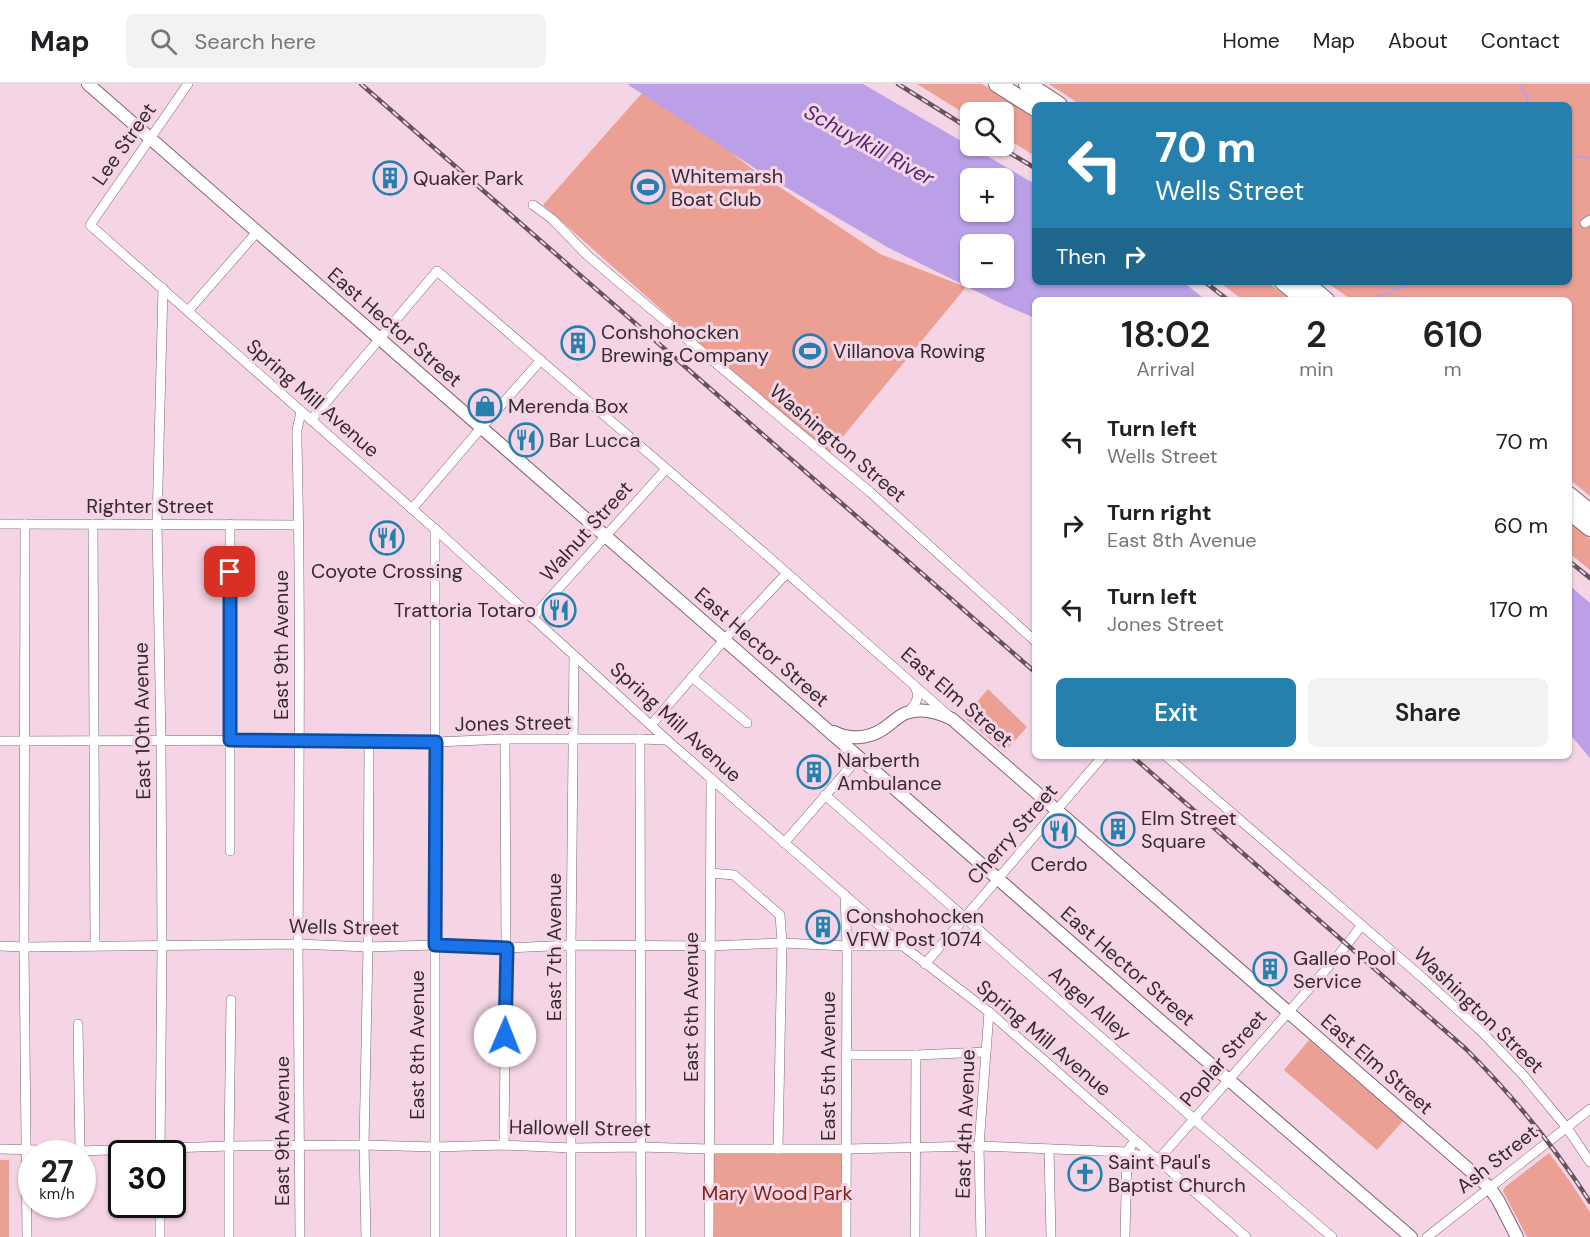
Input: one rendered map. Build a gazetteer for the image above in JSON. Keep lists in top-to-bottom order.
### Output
{
  "streets": {
    "main road": ["East Hector Street", "East Elm Street"],
    "street": [
      "Lee Street",
      "Spring Mill Avenue",
      "Washington Street",
      "Righter Street",
      "Walnut Street",
      "East 9th Avenue",
      "East 10th Avenue",
      "Jones Street",
      "Cherry Street",
      "Wells Street",
      "East 7th Avenue",
      "Angel Alley",
      "East 6th Avenue",
      "East 8th Avenue",
      "Poplar Street",
      "East 5th Avenue",
      "East 4th Avenue",
      "Hallowell Street",
      "Ash Street"
    ]
  },
  "crossings": [
    ["Lee Street", "East Hector Street"],
    ["Lee Street", "Spring Mill Avenue"],
    ["East Hector Street", "Walnut Street"],
    ["East Hector Street", "East Elm Street"],
    ["East Hector Street", "Cherry Street"],
    ["East Hector Street", "Poplar Street"],
    ["Spring Mill Avenue", "Walnut Street"],
    ["Spring Mill Avenue", "East 9th Avenue"],
    ["Spring Mill Avenue", "East 10th Avenue"],
    ["Spring Mill Avenue", "Jones Street"],
    ["Spring Mill Avenue", "Cherry Street"],
    ["Spring Mill Avenue", "Wells Street"],
    ["Spring Mill Avenue", "East 7th Avenue"],
    ["Spring Mill Avenue", "East 6th Avenue"],
    ["Spring Mill Avenue", "East 8th Avenue"],
    ["Spring Mill Avenue", "Poplar Street"],
    ["Spring Mill Avenue", "East 5th Avenue"],
    ["Spring Mill Avenue", "East 4th Avenue"],
    ["Spring Mill Avenue", "Hallowell Street"],
    ["Washington Street", "Poplar Street"],
    ["Washington Street", "Ash Street"],
    ["Righter Street", "East 9th Avenue"],
    ["Righter Street", "East 10th Avenue"],
    ["Walnut Street", "East Elm Street"],
    ["East 9th Avenue", "Jones Street"],
    ["East 9th Avenue", "Wells Street"],
    ["East 9th Avenue", "Hallowell Street"],
    ["East Elm Street", "Cherry Street"],
    ["East Elm Street", "Poplar Street"],
    ["East Elm Street", "Ash Street"],
    ["East 10th Avenue", "Jones Street"],
    ["East 10th Avenue", "Wells Street"],
    ["Jones Street", "East 7th Avenue"],
    ["Jones Street", "East 8th Avenue"],
    ["Cherry Street", "Angel Alley"],
    ["Wells Street", "East 7th Avenue"],
    ["Wells Street", "East 6th Avenue"],
    ["Wells Street", "East 8th Avenue"],
    ["Wells Street", "East 5th Avenue"],
    ["East 7th Avenue", "Hallowell Street"],
    ["Angel Alley", "Poplar Street"],
    ["East 6th Avenue", "Hallowell Street"],
    ["East 8th Avenue", "Hallowell Street"],
    ["Poplar Street", "Hallowell Street"],
    ["East 5th Avenue", "Hallowell Street"],
    ["East 4th Avenue", "Hallowell Street"]
  ],
  "water": ["Schuylkill River"],
  "parks": ["Mary Wood Park"],
  "places": {
    "building": [
      "Quaker Park",
      "Conshohocken Brewing Company",
      "Narberth Ambulance",
      "Elm Street Square",
      "Conshohocken VFW Post 1074",
      "Galleo Pool Service"
    ],
    "sports": ["Whitemarsh Boat Club", "Villanova Rowing"],
    "shop": ["Merenda Box"],
    "restaurant": [
      "Bar Lucca",
      "Coyote Crossing",
      "Trattoria Totaro",
      "Cerdo"
    ],
    "church": ["Saint Paul's Baptist Church"]
  },
  "page": {
    "header": "Map",
    "search": "Search here",
    "nav": [
      "Home",
      "Map",
      "About",
      "Contact"
    ],
    "map_buttons": ["+", "−"],
    "turn": ["70 m", "Wells Street"],
    "then": "Then",
    "eta": [
      "18:02",
      "Arrival",
      "2",
      "min",
      "610",
      "m"
    ],
    "list": [
      {
        "name": "Turn left",
        "note": "Wells Street",
        "value": "70 m"
      },
      {
        "name": "Turn right",
        "note": "East 8th Avenue",
        "value": "60 m"
      },
      {
        "name": "Turn left",
        "note": "Jones Street",
        "value": "170 m"
      }
    ],
    "buttons": ["Exit", "Share"],
    "speed": "27 km/h",
    "limit": "30"
  }
}
